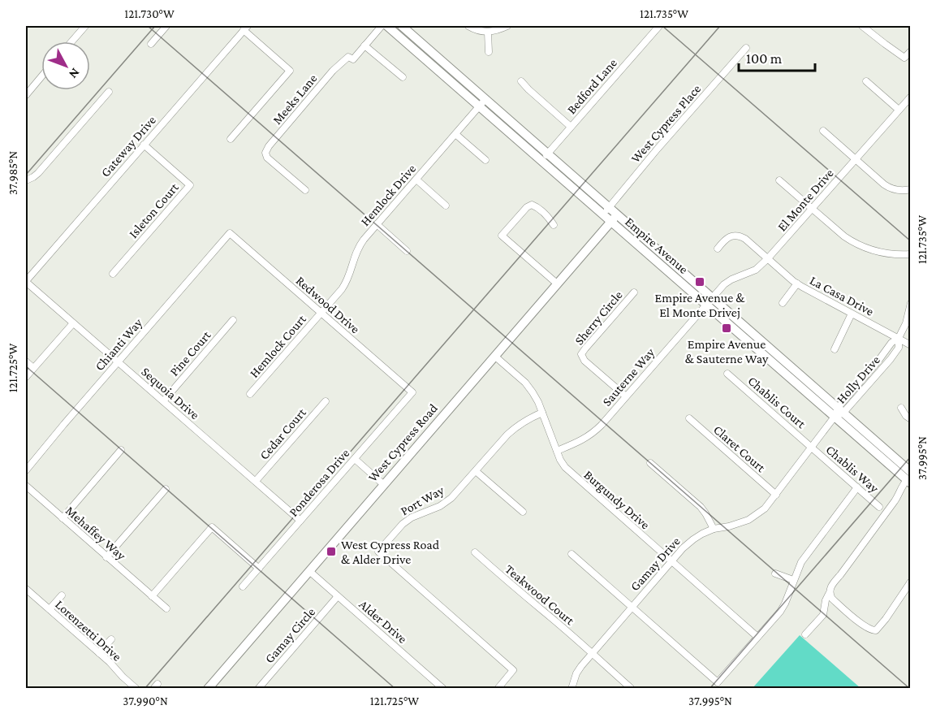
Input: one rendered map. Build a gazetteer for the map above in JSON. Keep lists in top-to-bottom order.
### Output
{
  "streets": {
    "main road": ["Empire Avenue", "West Cypress Road"],
    "street": [
      "Bedford Lane",
      "Meeks Lane",
      "West Cypress Place",
      "Gateway Drive",
      "Hemlock Drive",
      "El Monte Drive",
      "Isleton Court",
      "La Casa Drive",
      "Redwood Drive",
      "Sherry Circle",
      "Chianti Way",
      "Hemlock Court",
      "Pine Court",
      "Sauterne Way",
      "Holly Drive",
      "Sequoia Drive",
      "Chablis Court",
      "Cedar Court",
      "Claret Court",
      "Chablis Way",
      "Ponderosa Drive",
      "Burgundy Drive",
      "Port Way",
      "Mehaffey Way",
      "Gamay Drive",
      "Teakwood Court",
      "Alder Drive",
      "Lorenzetti Drive",
      "Gamay Circle"
    ]
  },
  "crossings": [
    ["Bedford Lane", "Empire Avenue"],
    ["West Cypress Place", "Empire Avenue"],
    ["Gateway Drive", "Isleton Court"],
    ["Gateway Drive", "Sequoia Drive"],
    ["Hemlock Drive", "Empire Avenue"],
    ["Hemlock Drive", "Redwood Drive"],
    ["Hemlock Drive", "Hemlock Court"],
    ["El Monte Drive", "Empire Avenue"],
    ["El Monte Drive", "La Casa Drive"],
    ["El Monte Drive", "Sauterne Way"],
    ["Empire Avenue", "Sauterne Way"],
    ["Empire Avenue", "Holly Drive"],
    ["Empire Avenue", "West Cypress Road"],
    ["Empire Avenue", "Gamay Drive"],
    ["La Casa Drive", "Holly Drive"],
    ["Redwood Drive", "Chianti Way"],
    ["Redwood Drive", "Hemlock Court"],
    ["Redwood Drive", "Ponderosa Drive"],
    ["Sherry Circle", "Sauterne Way"],
    ["Chianti Way", "Sequoia Drive"],
    ["Pine Court", "Sequoia Drive"],
    ["Sauterne Way", "Burgundy Drive"],
    ["Holly Drive", "Gamay Drive"],
    ["Sequoia Drive", "Cedar Court"],
    ["Sequoia Drive", "Ponderosa Drive"],
    ["Chablis Court", "Chablis Way"],
    ["Chablis Court", "Gamay Drive"],
    ["West Cypress Road", "Burgundy Drive"],
    ["West Cypress Road", "Alder Drive"],
    ["Claret Court", "Gamay Drive"],
    ["Chablis Way", "Gamay Drive"],
    ["Burgundy Drive", "Port Way"],
    ["Burgundy Drive", "Gamay Drive"],
    ["Gamay Drive", "Teakwood Court"],
    ["Alder Drive", "Gamay Circle"]
  ],
  "places": {
    "transit": ["Empire Avenue & El Monte Drivej", "Empire Avenue & Sauterne Way", "West Cypress Road & Alder Drive"]
  },
  "scale_bar": "100 m",
  "north": "bottom right",
  "coordinates": [
    "121.730°W",
    "121.735°W",
    "37.985°N",
    "121.725°W",
    "37.995°N",
    "37.990°N"
  ]
}
